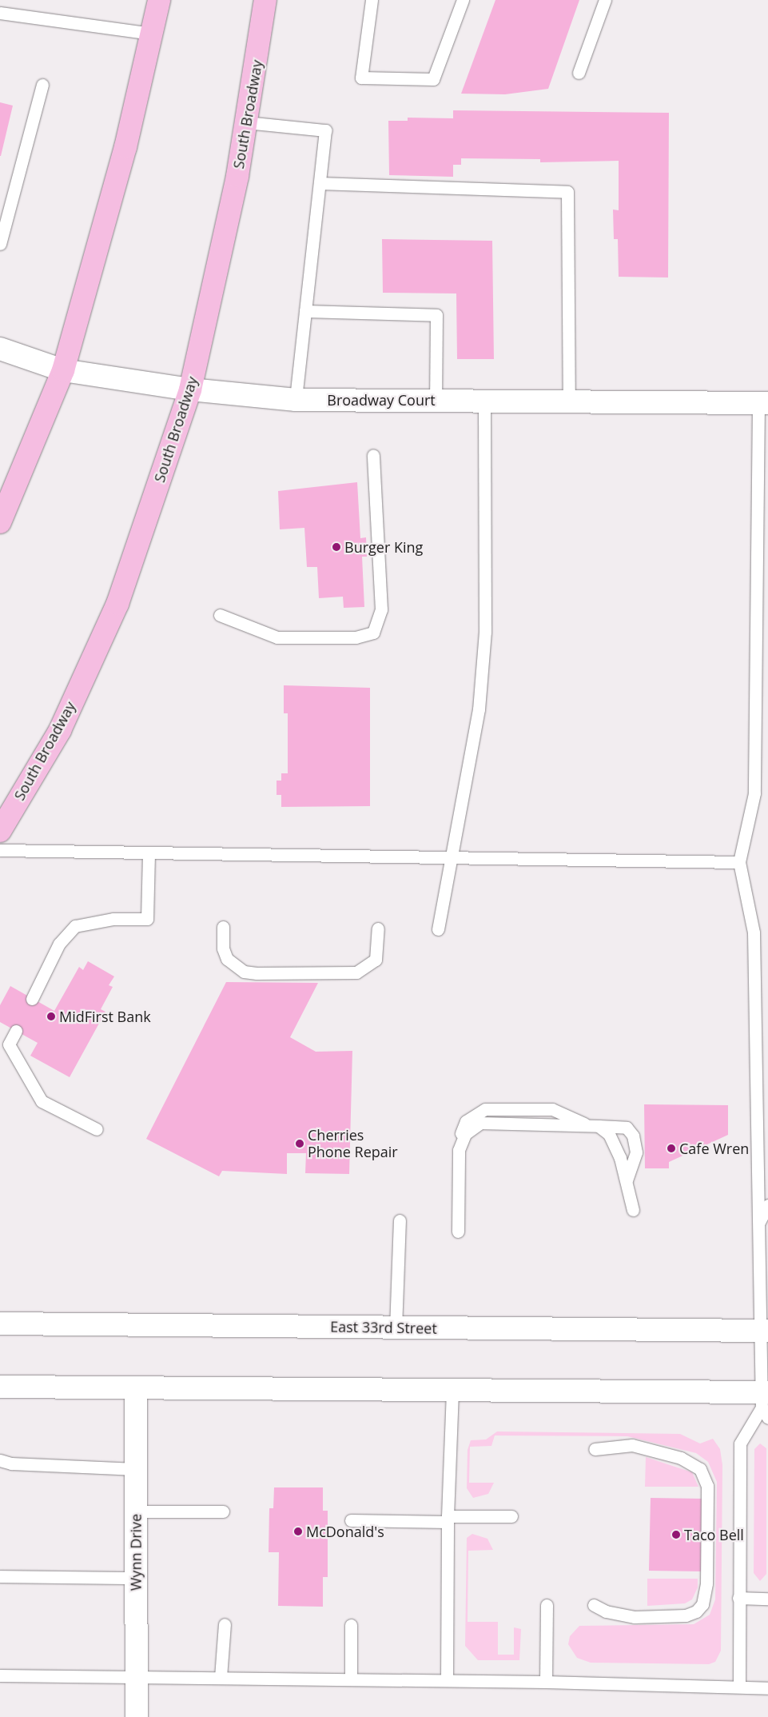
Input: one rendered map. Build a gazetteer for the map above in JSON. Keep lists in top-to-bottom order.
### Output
{
  "streets": {
    "main road": [
      "South Broadway",
      "Broadway Court",
      "East 33rd Street",
      "Wynn Drive"
    ]
  },
  "crossings": [
    ["South Broadway", "Broadway Court"]
  ],
  "places": [
    "Burger King",
    "MidFirst Bank",
    "Cherries Phone Repair",
    "Cafe Wren",
    "McDonald's",
    "Taco Bell"
  ]
}
